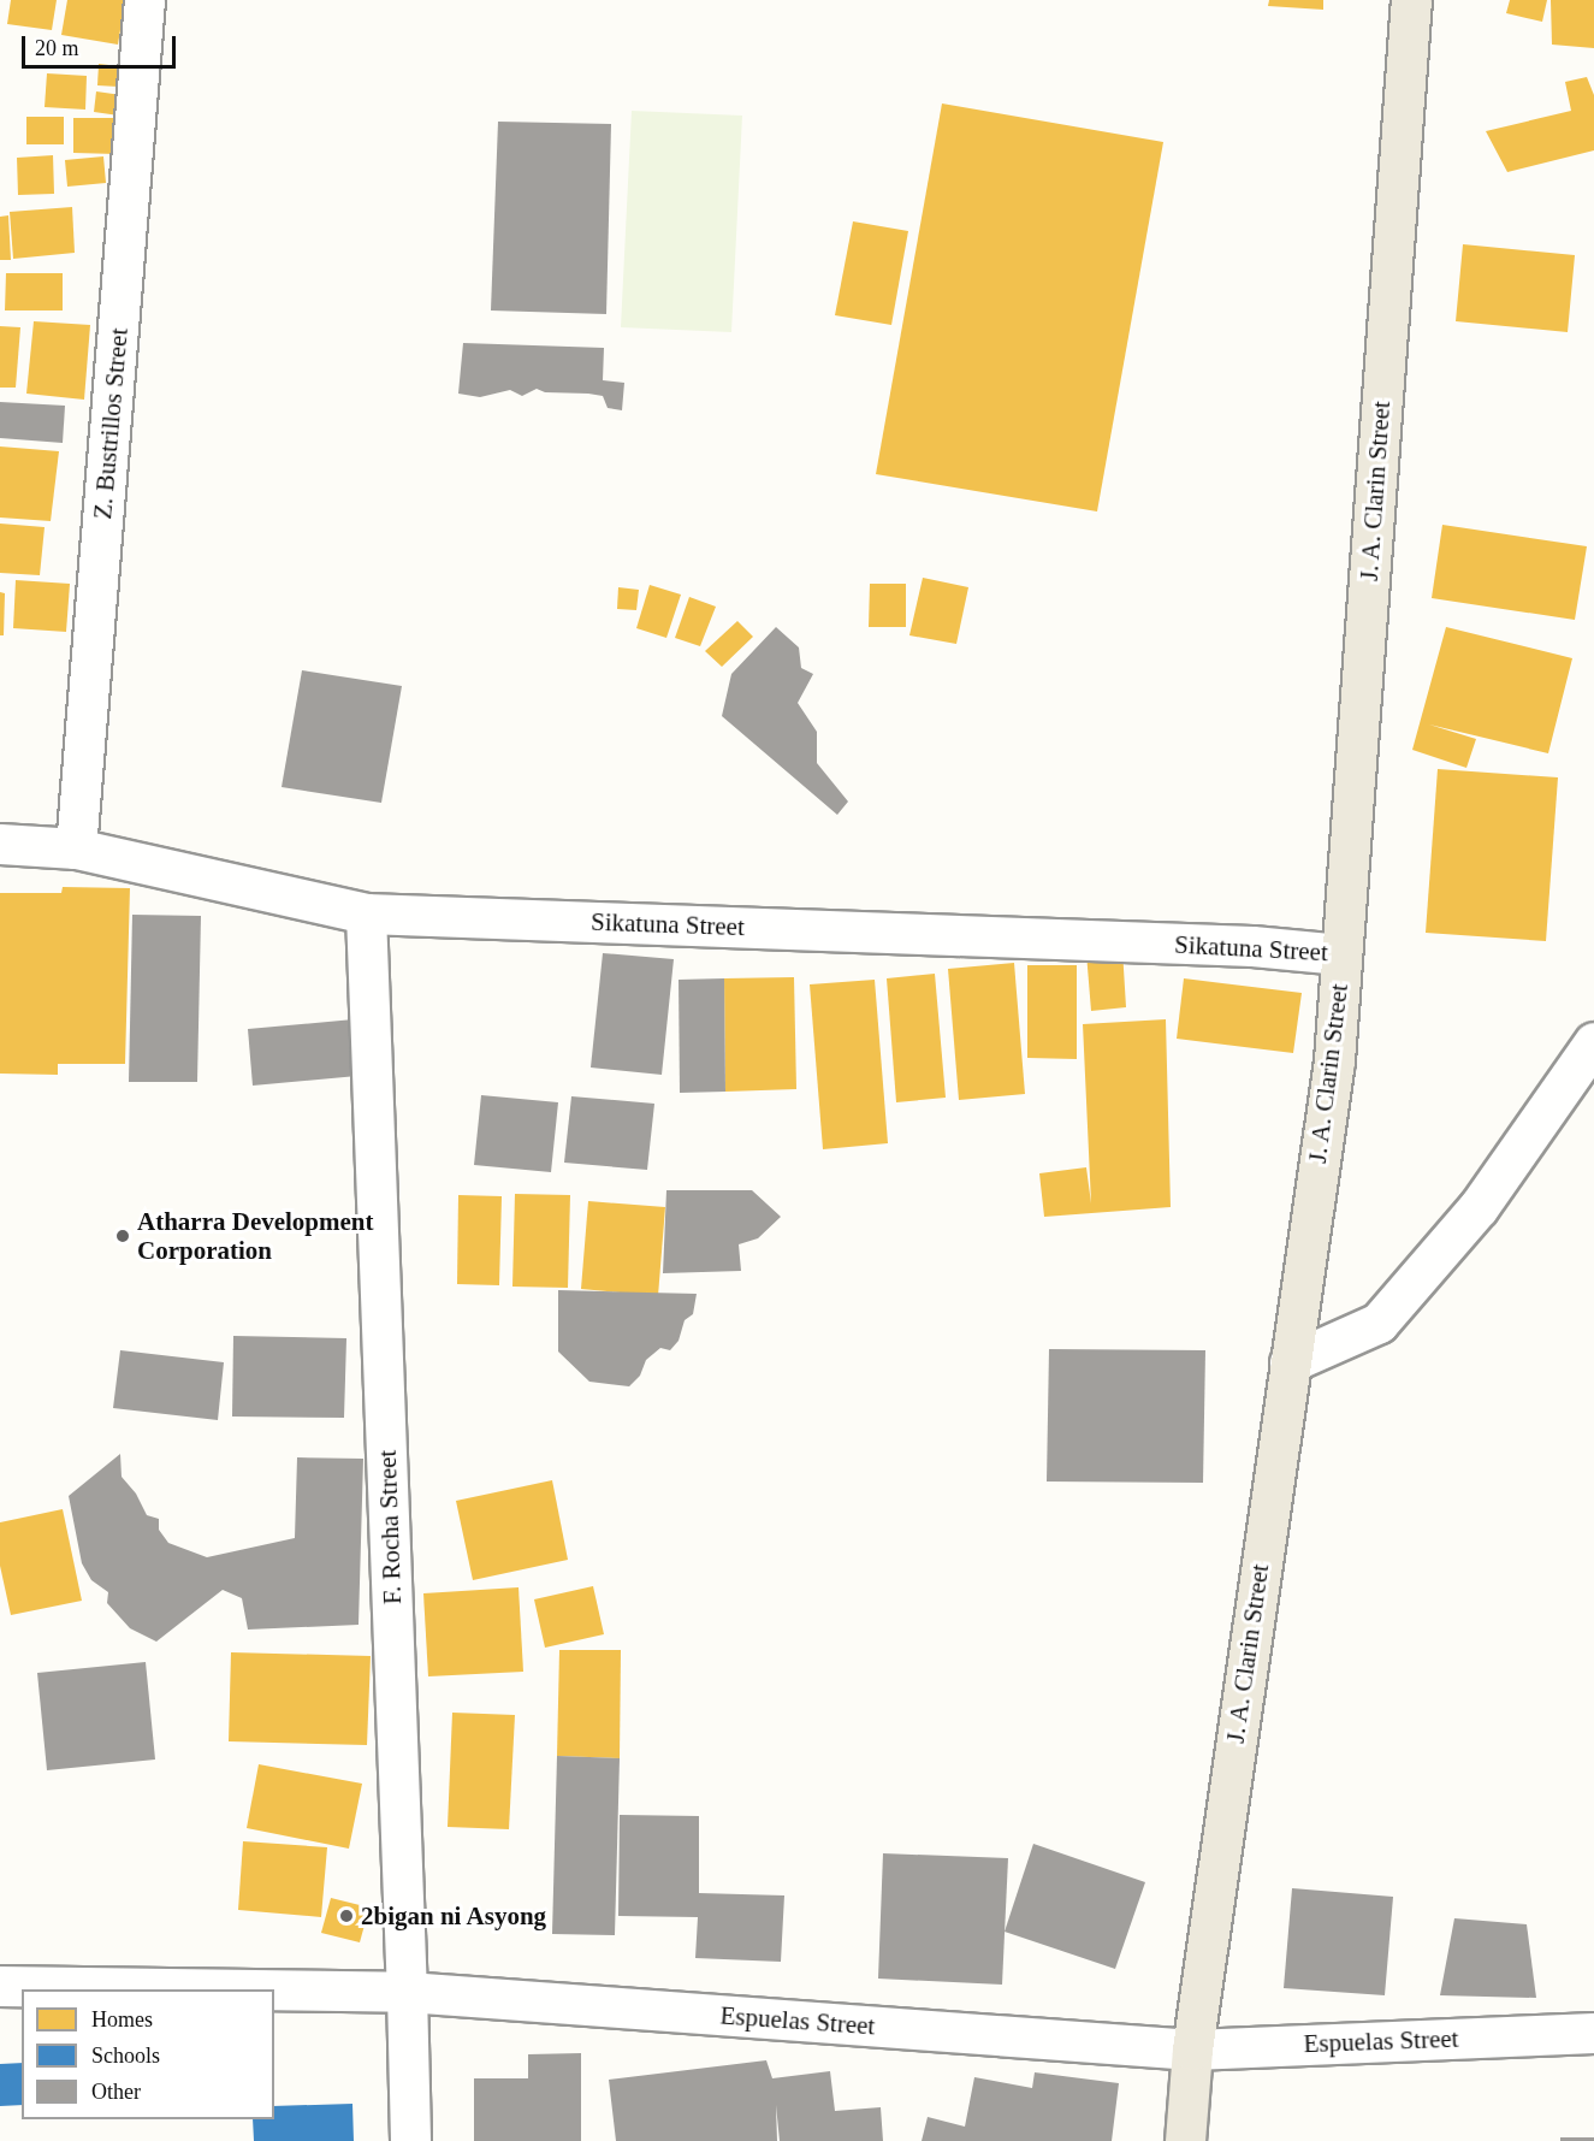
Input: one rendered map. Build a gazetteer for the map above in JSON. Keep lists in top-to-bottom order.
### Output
{
  "streets": {
    "main road": ["J. A. Clarin Street"],
    "street": [
      "Z. Bustrillos Street",
      "Sikatuna Street",
      "F. Rocha Street",
      "Espuelas Street"
    ]
  },
  "crossings": [
    ["Z. Bustrillos Street", "Sikatuna Street"],
    ["J. A. Clarin Street", "Sikatuna Street"],
    ["J. A. Clarin Street", "Espuelas Street"],
    ["Sikatuna Street", "F. Rocha Street"],
    ["F. Rocha Street", "Espuelas Street"]
  ],
  "places": ["Atharra Development Corporation", "2bigan ni Asyong"],
  "legend": ["Homes", "Schools", "Other"],
  "scale_bar": "20 m"
}
